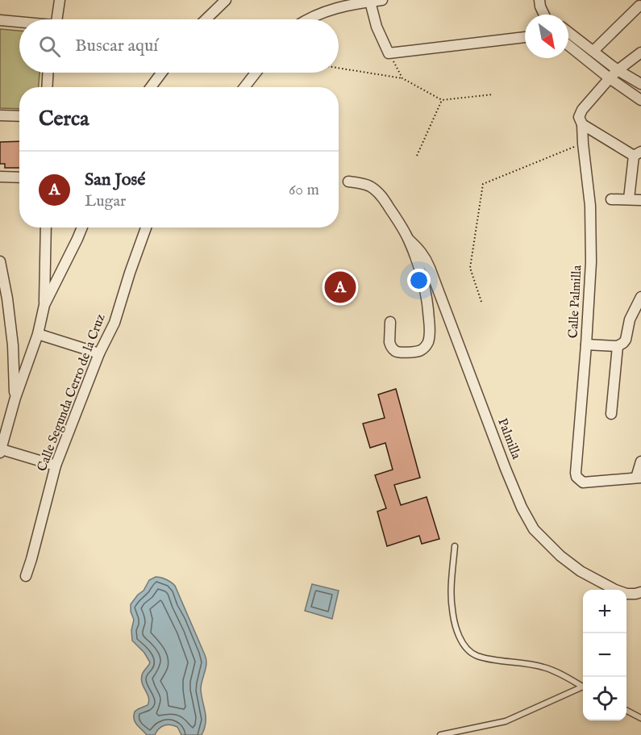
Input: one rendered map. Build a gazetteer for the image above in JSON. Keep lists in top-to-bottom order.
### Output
{
  "streets": {
    "street": ["Calle Palmilla", "Calle Segunda Cerro de la Cruz", "Palmilla"]
  },
  "north": "bottom right",
  "page": {
    "search": "Buscar aquí",
    "heading": "Cerca",
    "list": [
      {
        "mark": "A",
        "name": "San José",
        "note": "Lugar",
        "value": "60 m"
      }
    ],
    "pins": "A",
    "map_buttons": ["+", "−"]
  }
}
